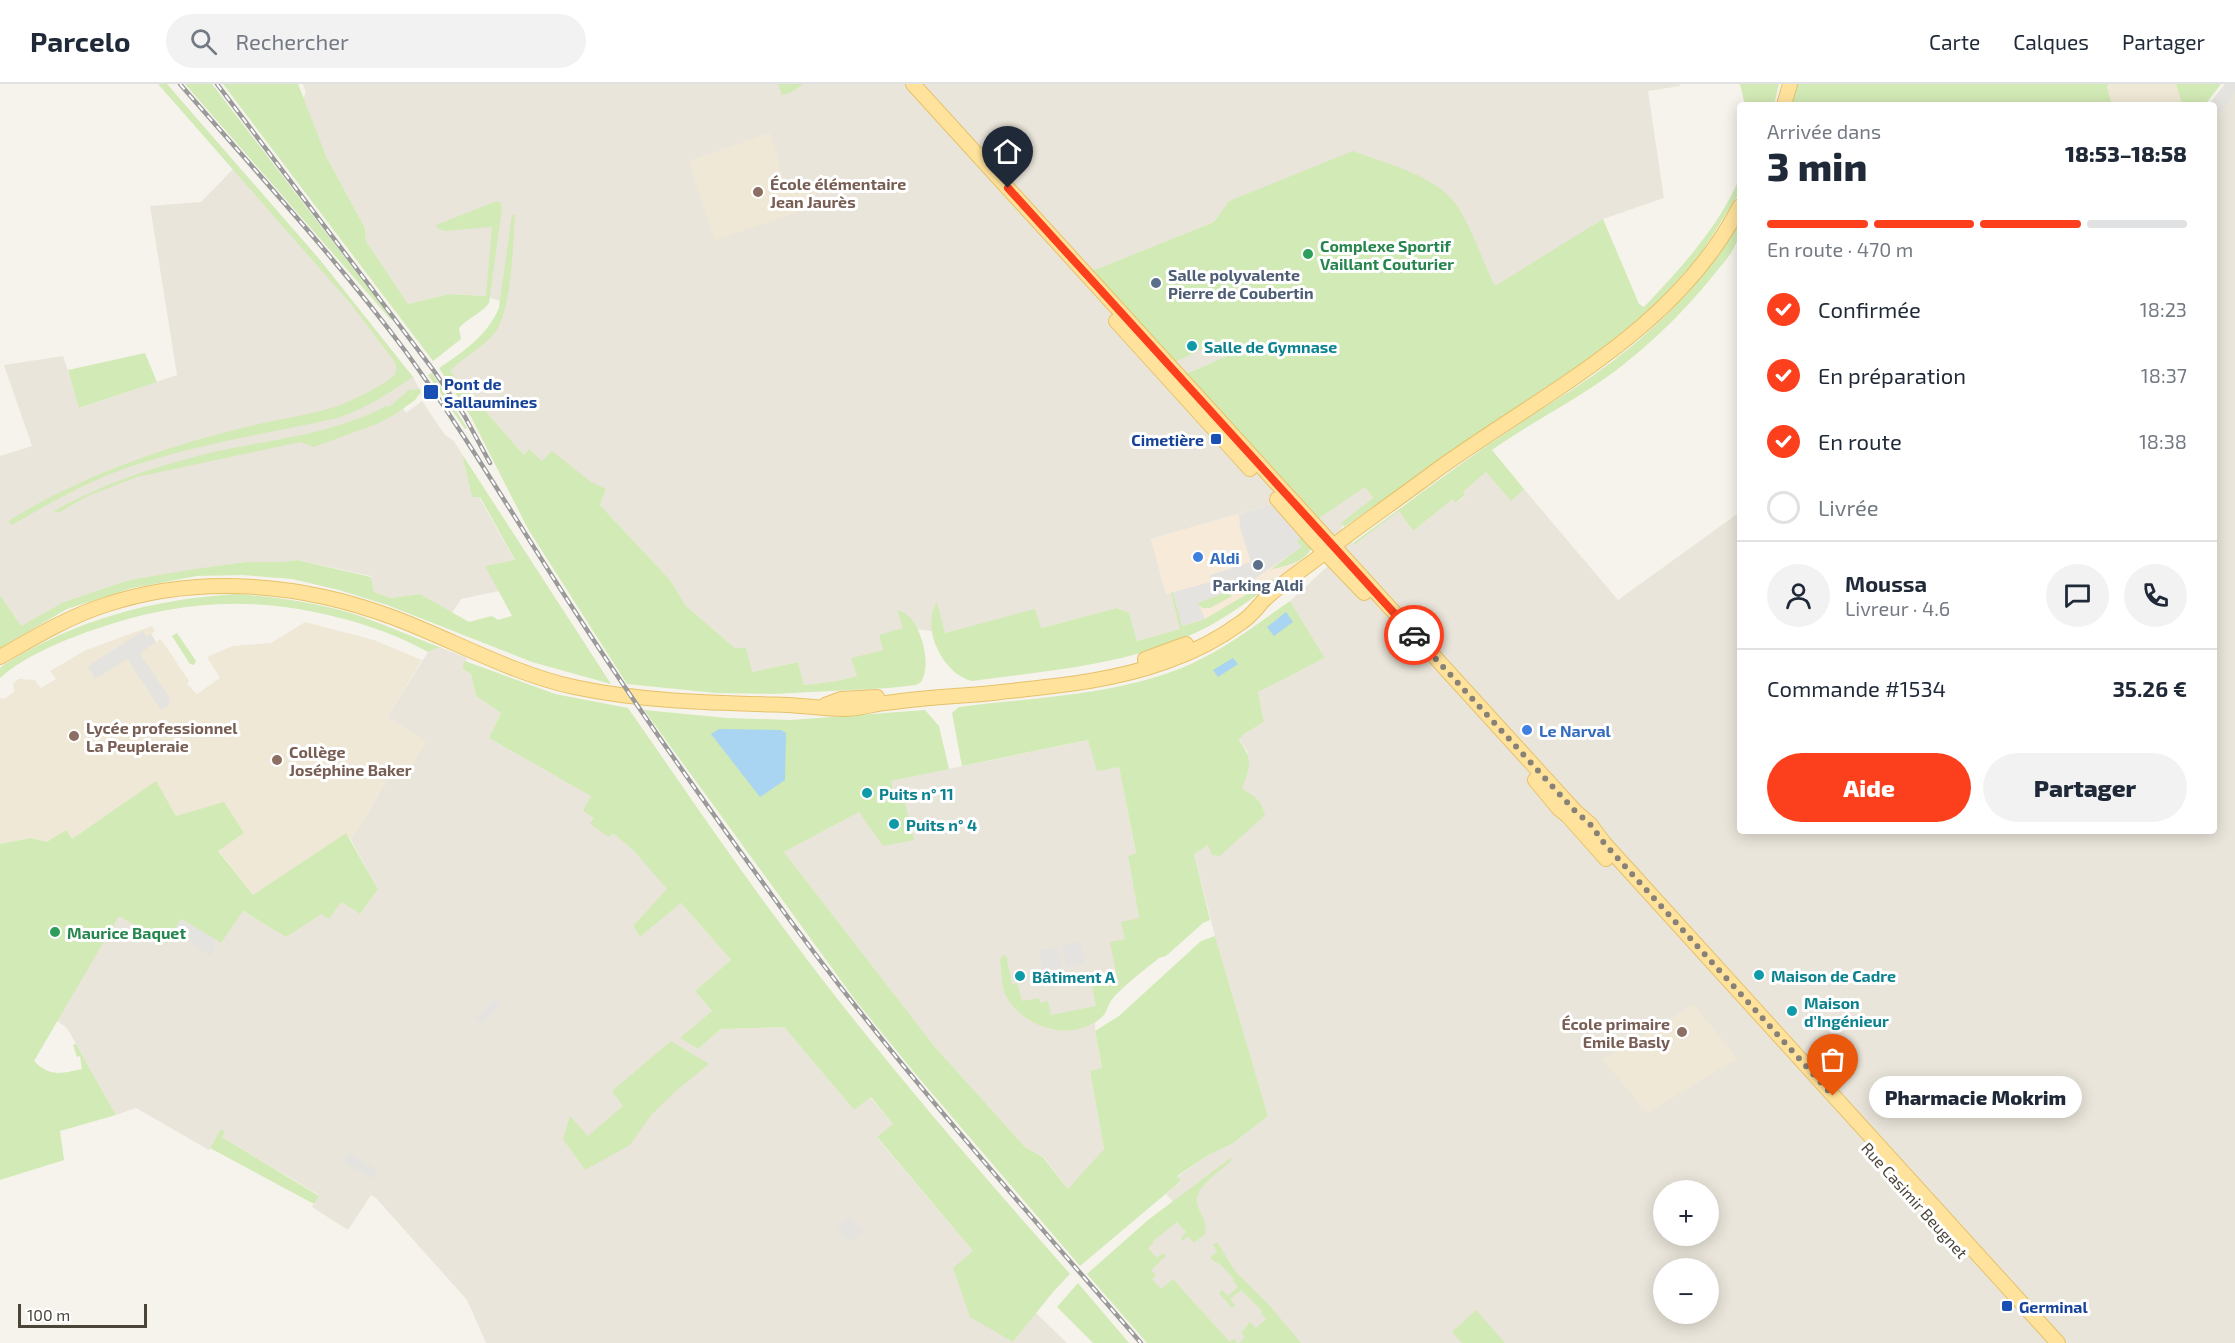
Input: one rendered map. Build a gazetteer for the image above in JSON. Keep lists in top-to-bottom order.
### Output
{
  "streets": {
    "main road": ["Rue Casimir Beugnet"]
  },
  "places": {
    "other": [
      "École élémentaire Jean Jaurès",
      "Complexe Sportif Vaillant Couturier",
      "Salle polyvalente Pierre de Coubertin",
      "Salle de Gymnase",
      "Aldi",
      "Parking Aldi",
      "Le Narval",
      "Lycée professionnel La Peupleraie",
      "Collège Joséphine Baker",
      "Puits n° 11",
      "Puits n° 4",
      "Maurice Baquet",
      "Maison de Cadre",
      "Bâtiment A",
      "Maison d'Ingénieur",
      "École primaire Emile Basly",
      "Pharmacie Mokrim"
    ],
    "transit": ["Pont de Sallaumines", "Cimetière", "Germinal"]
  },
  "scale_bar": "100 m",
  "page": {
    "header": "Parcelo",
    "search": "Rechercher",
    "nav": ["Carte", "Calques", "Partager"],
    "heading": ["3 min", "Arrivée dans", "18:53–18:58"],
    "panel": [
      "Moussa",
      "Livreur · 4.6",
      "Commande #1534",
      "35.26 €"
    ],
    "bar": "En route · 470 m",
    "list": [
      ["Confirmée", "18:23"],
      ["En préparation", "18:37"],
      ["En route", "18:38"],
      "Livrée"
    ],
    "buttons": ["Aide", "Partager"],
    "bubble": "Pharmacie Mokrim",
    "map_buttons": ["+", "−"],
    "scale": "100 m"
  }
}
